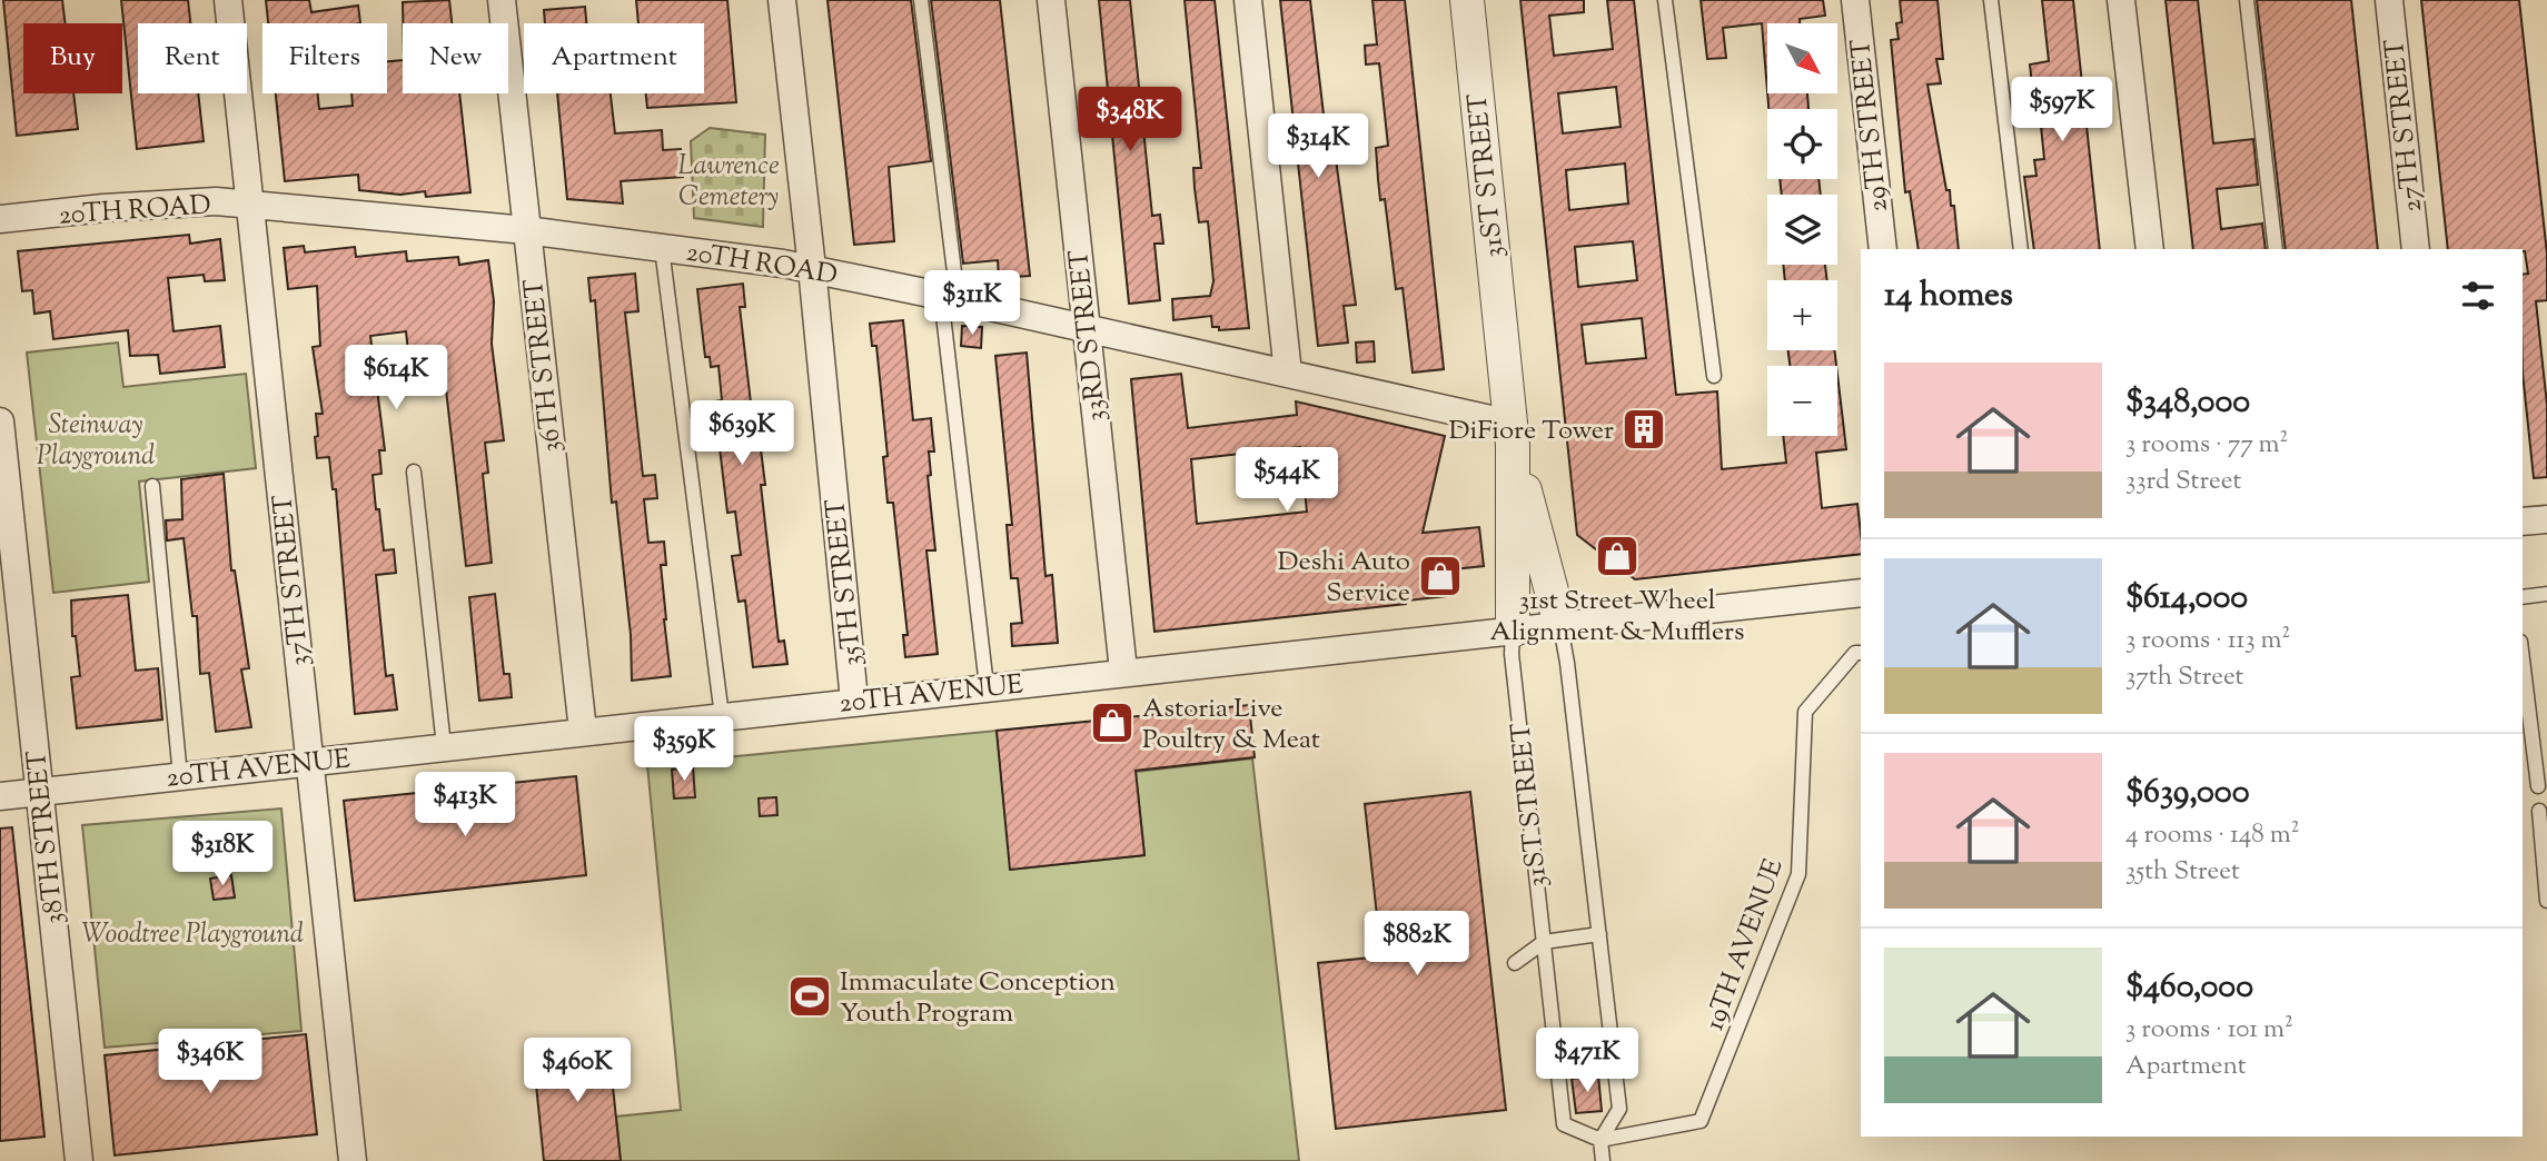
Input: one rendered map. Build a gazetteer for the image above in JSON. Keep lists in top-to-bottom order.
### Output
{
  "streets": {
    "street": [
      "29TH STREET",
      "27TH STREET",
      "31ST STREET",
      "20TH ROAD",
      "33RD STREET",
      "36TH STREET",
      "37TH STREET",
      "35TH STREET",
      "20TH AVENUE",
      "38TH STREET"
    ],
    "lane": ["19TH AVENUE"]
  },
  "crossings": [
    ["31ST STREET", "20TH ROAD"],
    ["31ST STREET", "20TH AVENUE"],
    ["31ST STREET", "19TH AVENUE"],
    ["20TH ROAD", "33RD STREET"],
    ["20TH ROAD", "36TH STREET"],
    ["20TH ROAD", "37TH STREET"],
    ["20TH ROAD", "35TH STREET"],
    ["33RD STREET", "20TH AVENUE"],
    ["36TH STREET", "20TH AVENUE"],
    ["37TH STREET", "20TH AVENUE"],
    ["35TH STREET", "20TH AVENUE"],
    ["20TH AVENUE", "38TH STREET"]
  ],
  "parks": ["Lawrence Cemetery", "Steinway Playground", "Woodtree Playground"],
  "places": {
    "building": ["DiFiore Tower"],
    "shop": ["31st Street Wheel Alignment & Mufflers", "Deshi Auto Service", "Astoria Live Poultry & Meat"],
    "sports": ["Immaculate Conception Youth Program"]
  },
  "north": "bottom right",
  "page": {
    "map_buttons": ["+", "−"],
    "chip": [
      "Buy",
      "Rent",
      "Filters",
      "New",
      "Apartment"
    ],
    "price": [
      "$597K",
      "$348K",
      "$314K",
      "$311K",
      "$614K",
      "$639K",
      "$544K",
      "$359K",
      "$413K",
      "$318K",
      "$882K",
      "$471K",
      "$346K",
      "$460K"
    ],
    "heading": "14 homes",
    "list": [
      {
        "name": "$348,000",
        "note": "3 rooms · 77 m² · 33rd Street"
      },
      {
        "name": "$614,000",
        "note": "3 rooms · 113 m² · 37th Street"
      },
      {
        "name": "$639,000",
        "note": "4 rooms · 148 m² · 35th Street"
      },
      {
        "name": "$460,000",
        "note": "3 rooms · 101 m² · Apartment"
      }
    ]
  }
}
